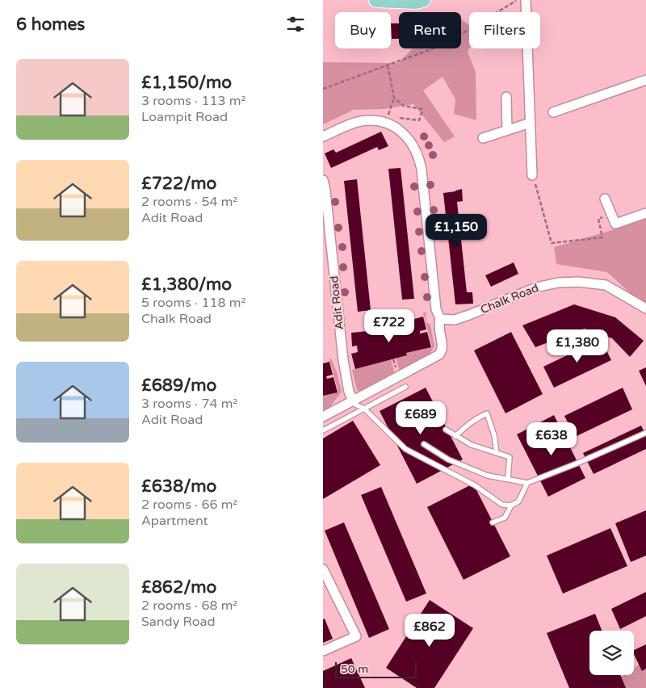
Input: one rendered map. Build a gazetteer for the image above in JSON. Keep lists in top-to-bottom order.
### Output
{
  "streets": {
    "street": ["Chalk Road", "Adit Road"]
  },
  "scale_bar": "50 m",
  "page": {
    "heading": "6 homes",
    "chip": ["Buy", "Rent", "Filters"],
    "list": [
      {
        "name": "£1,150/mo",
        "note": "3 rooms · 113 m² · Loampit Road"
      },
      {
        "name": "£722/mo",
        "note": "2 rooms · 54 m² · Adit Road"
      },
      {
        "name": "£1,380/mo",
        "note": "5 rooms · 118 m² · Chalk Road"
      },
      {
        "name": "£689/mo",
        "note": "3 rooms · 74 m² · Adit Road"
      },
      {
        "name": "£638/mo",
        "note": "2 rooms · 66 m² · Apartment"
      },
      {
        "name": "£862/mo",
        "note": "2 rooms · 68 m² · Sandy Road"
      }
    ],
    "price": [
      "£1,150",
      "£722",
      "£1,380",
      "£689",
      "£638",
      "£862"
    ],
    "scale": "50 m"
  }
}
